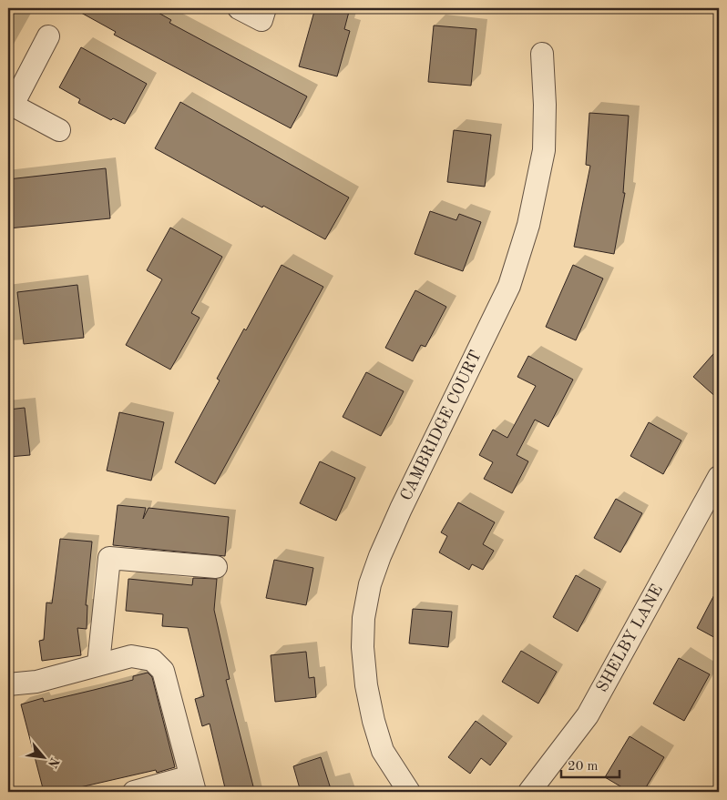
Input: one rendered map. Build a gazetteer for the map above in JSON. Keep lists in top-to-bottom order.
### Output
{
  "streets": {
    "street": ["CAMBRIDGE COURT", "SHELBY LANE"]
  },
  "scale_bar": "20 m",
  "north": "bottom right"
}
